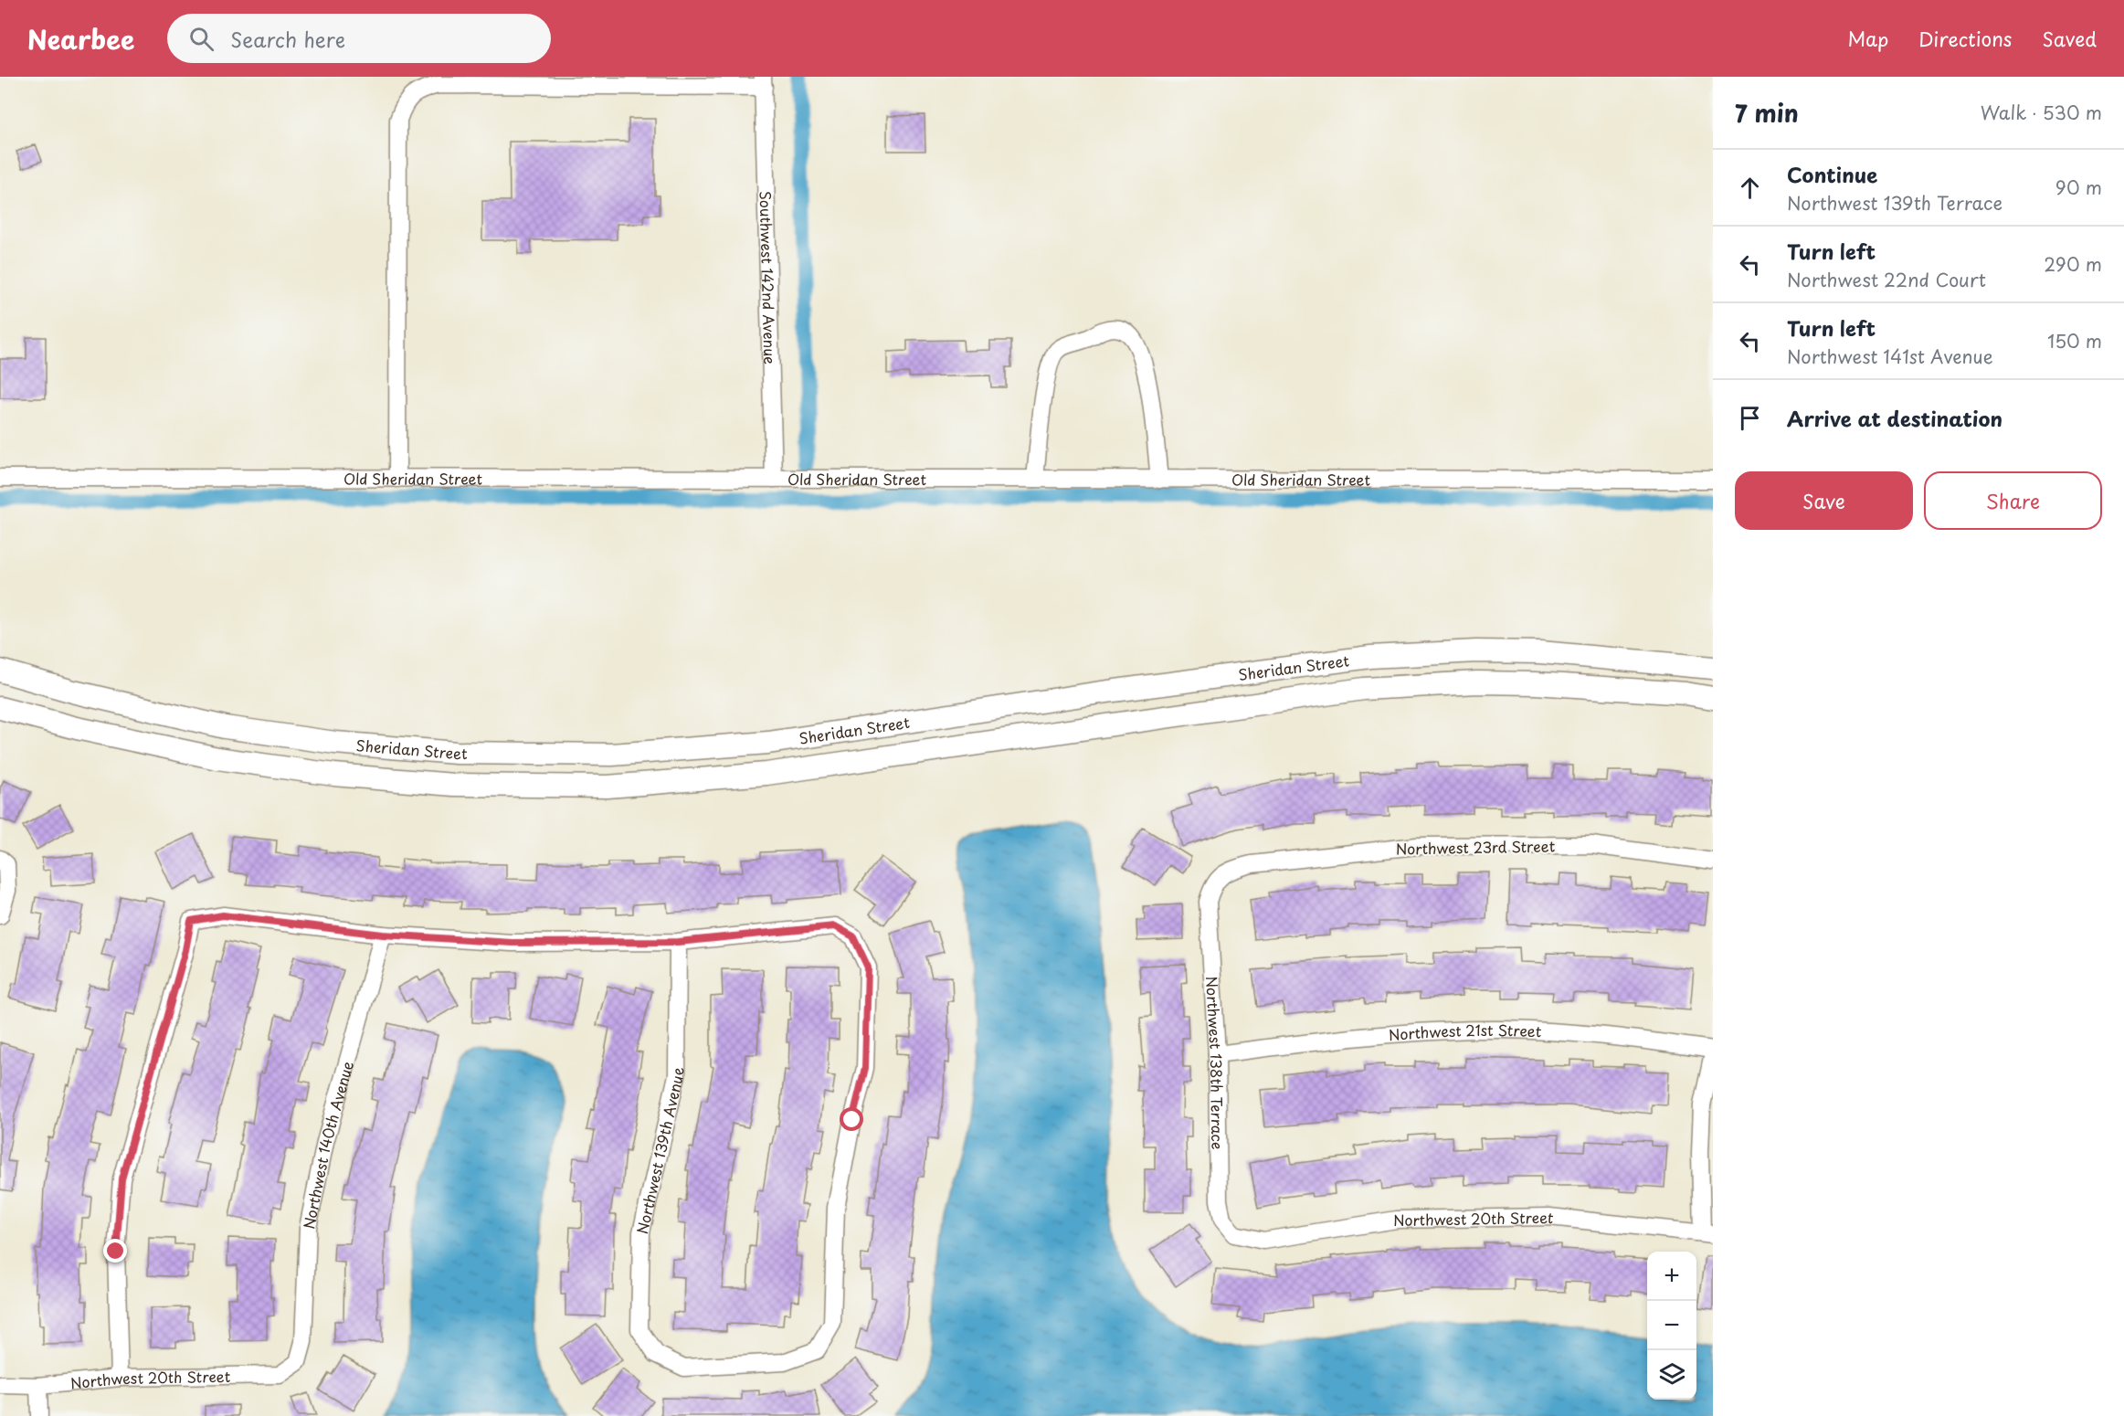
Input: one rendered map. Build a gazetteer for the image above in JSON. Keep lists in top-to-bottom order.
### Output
{
  "streets": {
    "main road": ["Sheridan Street"],
    "street": [
      "Southwest 142nd Avenue",
      "Old Sheridan Street",
      "Northwest 23rd Street",
      "Northwest 21st Street",
      "Northwest 138th Terrace",
      "Northwest 140th Avenue",
      "Northwest 139th Avenue",
      "Northwest 20th Street"
    ]
  },
  "crossings": [
    ["Southwest 142nd Avenue", "Old Sheridan Street"],
    ["Northwest 23rd Street", "Northwest 138th Terrace"],
    ["Northwest 21st Street", "Northwest 138th Terrace"],
    ["Northwest 138th Terrace", "Northwest 20th Street"],
    ["Northwest 140th Avenue", "Northwest 20th Street"]
  ],
  "page": {
    "header": "Nearbee",
    "search": "Search here",
    "nav": ["Map", "Directions", "Saved"],
    "heading": ["7 min", "Walk · 530 m"],
    "list": [
      ["Continue", "Northwest 139th Terrace", "90 m"],
      ["Turn left", "Northwest 22nd Court", "290 m"],
      ["Turn left", "Northwest 141st Avenue", "150 m"],
      "Arrive at destination"
    ],
    "buttons": ["Save", "Share"],
    "map_buttons": ["+", "−"]
  }
}
